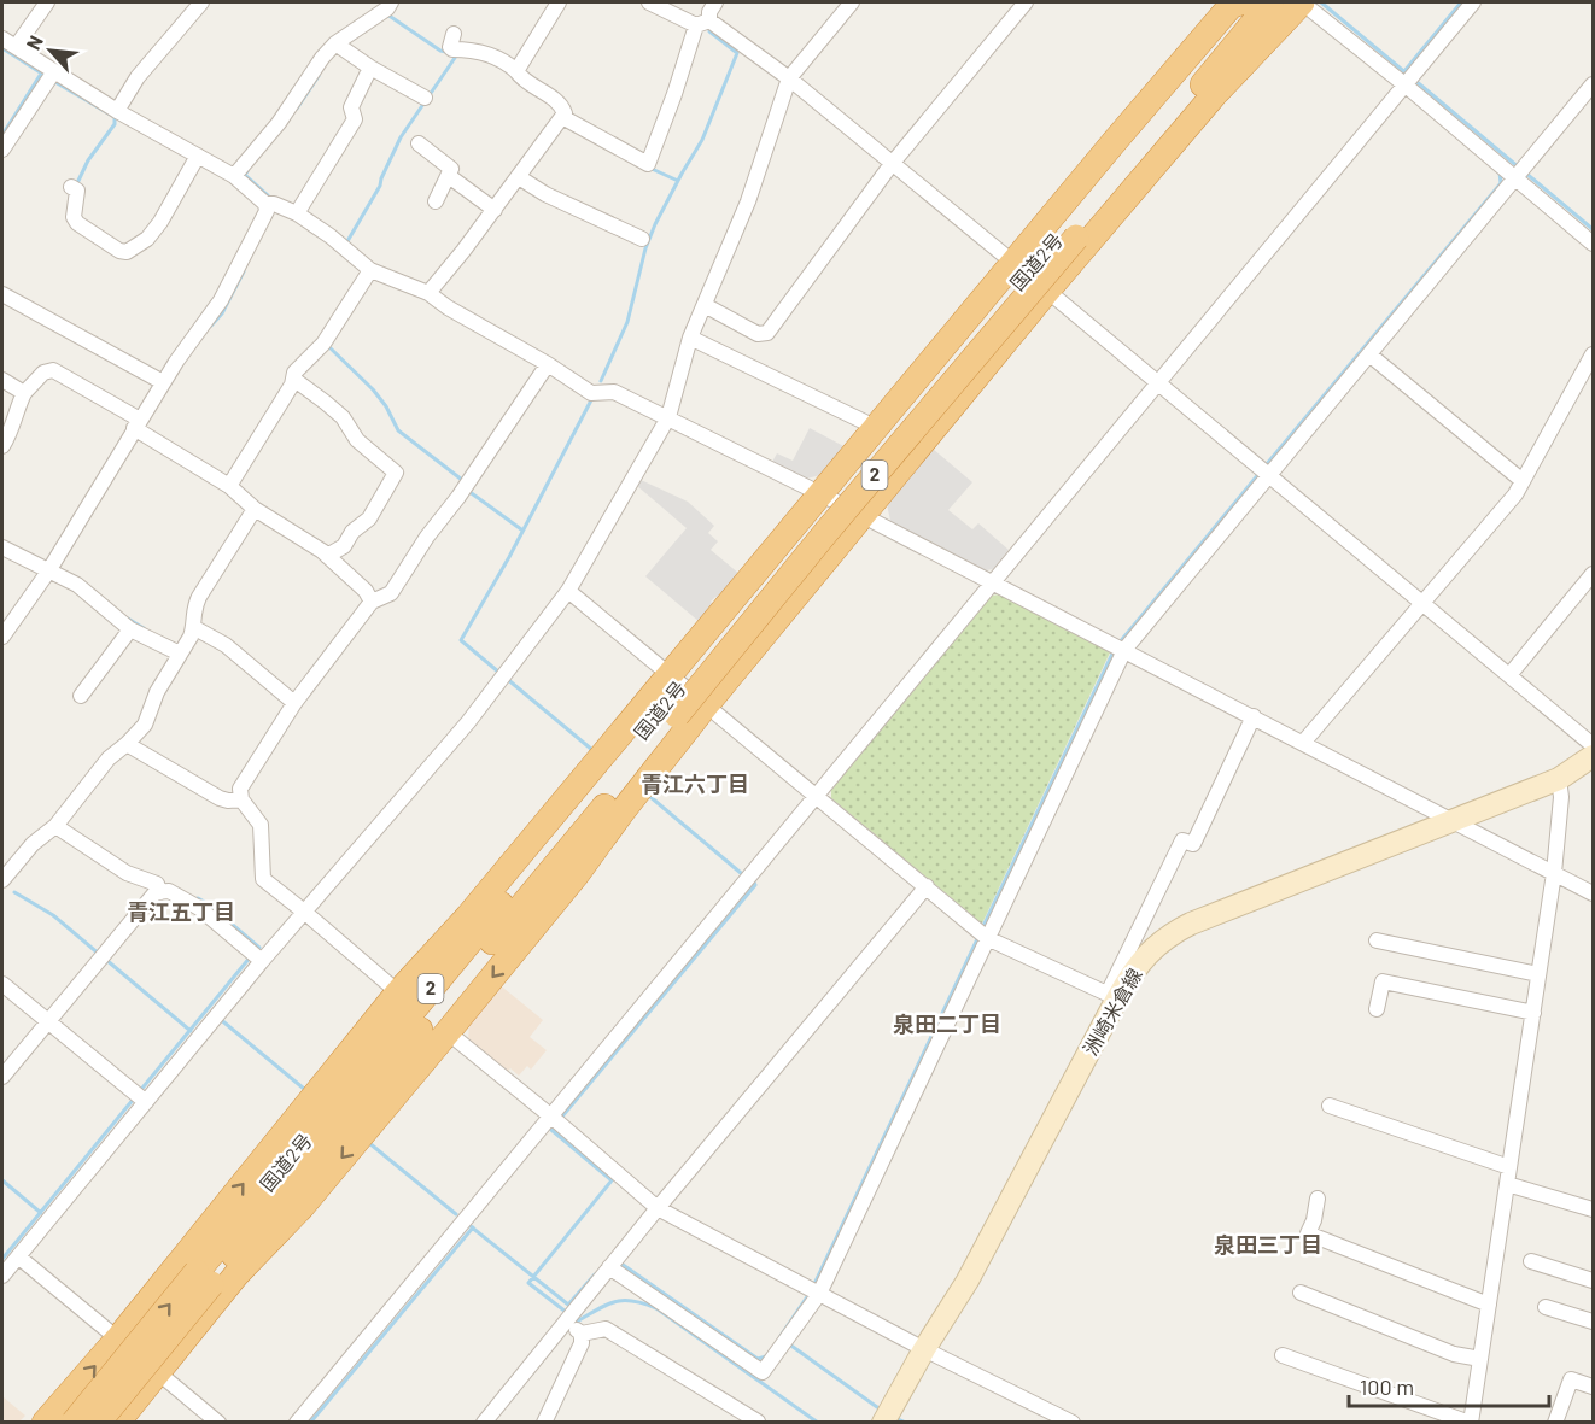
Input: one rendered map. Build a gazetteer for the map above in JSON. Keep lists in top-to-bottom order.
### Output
{
  "streets": {
    "highway": ["国道2号", "2"],
    "main road": ["洲崎米倉線"]
  },
  "districts": [
    "青江六丁目",
    "青江五丁目",
    "泉田二丁目",
    "泉田三丁目"
  ],
  "scale_bar": "100 m",
  "north": "top left"
}
